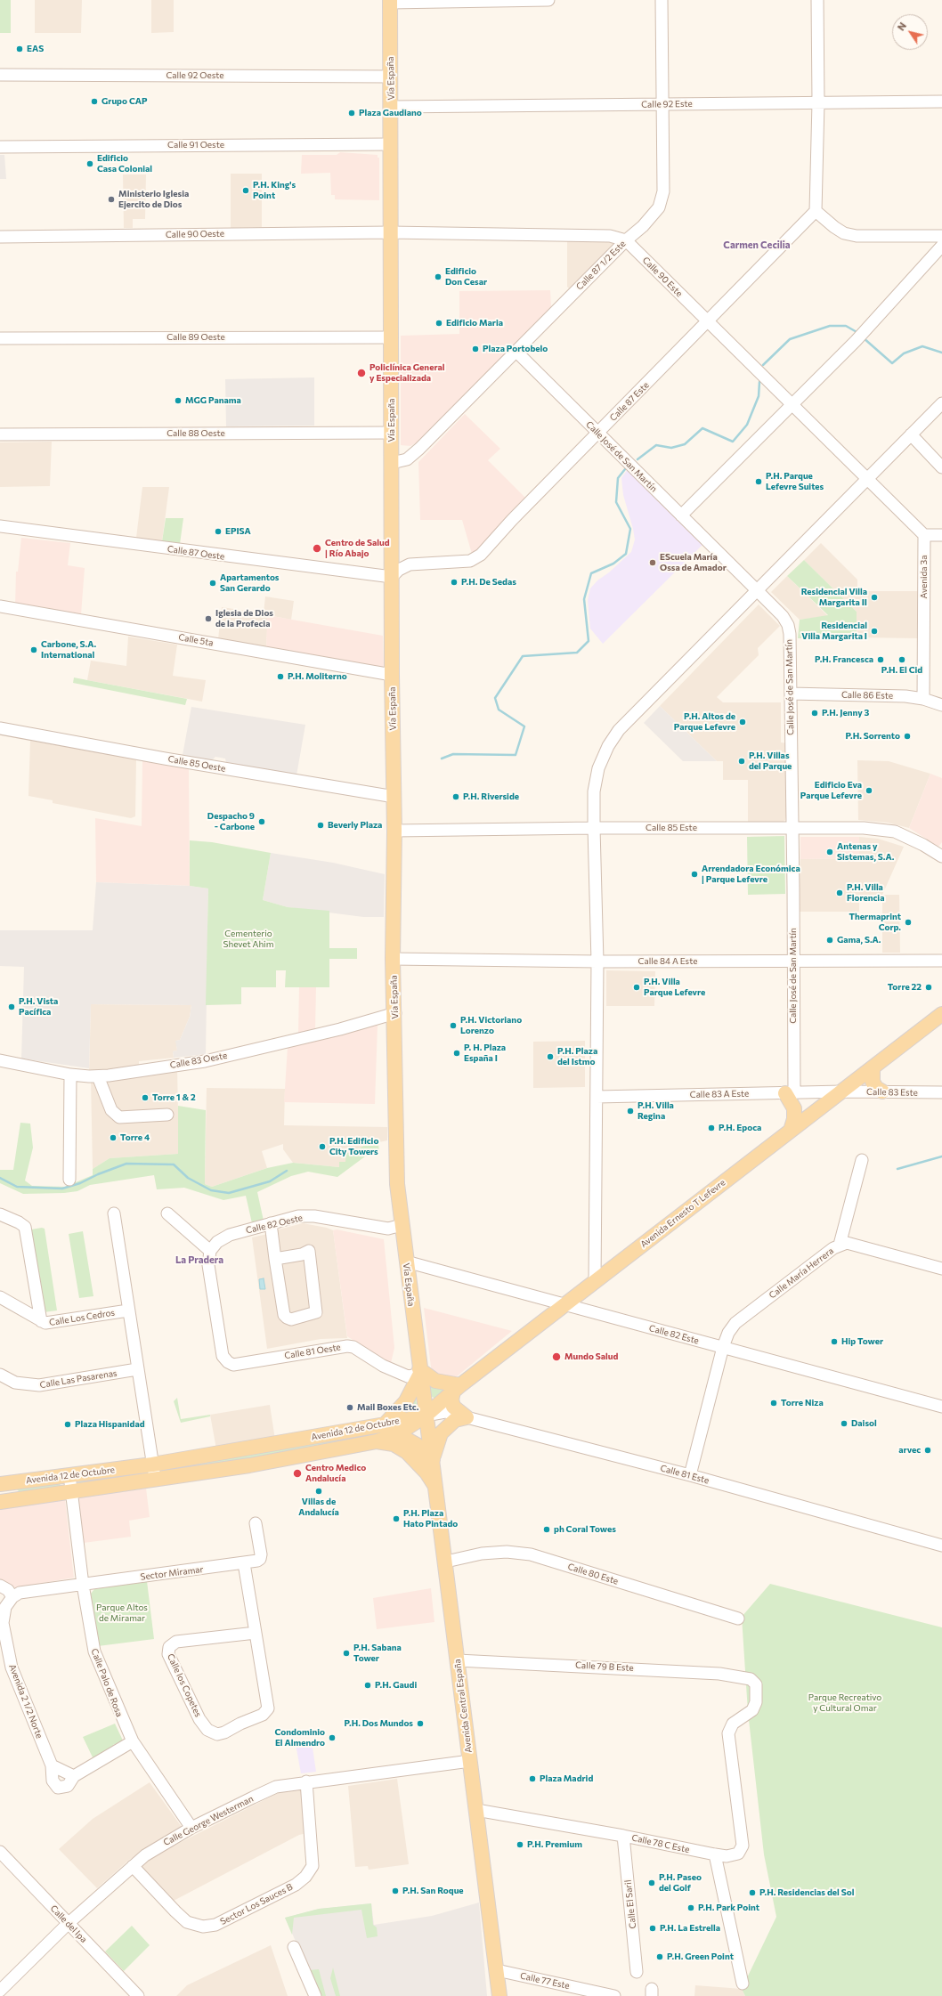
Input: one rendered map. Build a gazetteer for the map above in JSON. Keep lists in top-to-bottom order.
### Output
{
  "streets": {
    "main road": [
      "Vía España",
      "Avenida Ernesto T Lefevre",
      "Avenida 12 de Octubre",
      "Avenida Central España"
    ],
    "street": [
      "Calle 92 Oeste",
      "Calle 92 Este",
      "Calle 91 Oeste",
      "Calle 90 Oeste",
      "Calle 87 1/2 Este",
      "Calle 90 Este",
      "Calle 89 Oeste",
      "Calle 87 Este",
      "Calle 88 Oeste",
      "Calle José de San Martín",
      "Calle 87 Oeste",
      "Avenida 3a",
      "Calle 5ta",
      "Calle 86 Este",
      "Calle 85 Oeste",
      "Calle 85 Este",
      "Calle 84 A Este",
      "Calle 83 Oeste",
      "Calle 83 Este",
      "Calle 83 A Este",
      "Calle 82 Oeste",
      "Calle María Herrera",
      "Calle Los Cedros",
      "Calle 82 Este",
      "Calle 81 Oeste",
      "Calle Las Pasarenas",
      "Calle 81 Este",
      "Sector Miramar",
      "Calle 80 Este",
      "Calle 79 B Este",
      "Calle Palo de Rosa",
      "Calle los Copetes",
      "Avenida 2 1/2 Norte",
      "Calle George Westerman",
      "Calle 78 C Este",
      "Sector Los Sauces B",
      "Calle El Saril",
      "Calle del Ipa",
      "Calle 77 Este"
    ]
  },
  "crossings": [
    ["Calle 92 Oeste", "Vía España"],
    ["Vía España", "Calle 92 Este"],
    ["Vía España", "Calle 91 Oeste"],
    ["Vía España", "Calle 90 Oeste"],
    ["Vía España", "Calle 87 1/2 Este"],
    ["Vía España", "Calle 90 Este"],
    ["Vía España", "Calle 89 Oeste"],
    ["Vía España", "Calle 87 Este"],
    ["Vía España", "Calle 88 Oeste"],
    ["Vía España", "Calle 87 Oeste"],
    ["Vía España", "Calle 5ta"],
    ["Vía España", "Calle 85 Oeste"],
    ["Vía España", "Calle 85 Este"],
    ["Vía España", "Calle 84 A Este"],
    ["Vía España", "Calle 83 Oeste"],
    ["Vía España", "Avenida Ernesto T Lefevre"],
    ["Vía España", "Calle 82 Oeste"],
    ["Vía España", "Calle 82 Este"],
    ["Vía España", "Calle 81 Oeste"],
    ["Vía España", "Avenida 12 de Octubre"],
    ["Vía España", "Calle 81 Este"],
    ["Vía España", "Avenida Central España"],
    ["Calle 92 Este", "Calle 87 1/2 Este"],
    ["Calle 90 Oeste", "Calle 90 Este"],
    ["Calle 87 1/2 Este", "Calle 90 Este"],
    ["Calle 87 1/2 Este", "Calle José de San Martín"],
    ["Calle 90 Este", "Calle 87 Este"],
    ["Calle 87 Este", "Calle José de San Martín"],
    ["Calle 87 Este", "Calle 87 Oeste"],
    ["Calle José de San Martín", "Calle 86 Este"],
    ["Calle José de San Martín", "Calle 85 Este"],
    ["Calle José de San Martín", "Calle 84 A Este"],
    ["Calle José de San Martín", "Calle 83 A Este"],
    ["Avenida 3a", "Calle 86 Este"],
    ["Calle 83 Este", "Calle 83 A Este"],
    ["Calle 83 Este", "Avenida Ernesto T Lefevre"],
    ["Calle 83 A Este", "Avenida Ernesto T Lefevre"],
    ["Avenida Ernesto T Lefevre", "Calle 82 Este"],
    ["Avenida Ernesto T Lefevre", "Avenida 12 de Octubre"],
    ["Avenida Ernesto T Lefevre", "Calle 81 Este"],
    ["Avenida Ernesto T Lefevre", "Avenida Central España"],
    ["Calle 82 Oeste", "Calle 81 Oeste"],
    ["Calle María Herrera", "Calle 82 Este"],
    ["Calle María Herrera", "Calle 81 Este"],
    ["Avenida 12 de Octubre", "Calle 81 Este"],
    ["Avenida 12 de Octubre", "Calle Palo de Rosa"],
    ["Avenida 12 de Octubre", "Avenida Central España"],
    ["Calle 81 Este", "Avenida Central España"],
    ["Sector Miramar", "Calle Palo de Rosa"],
    ["Sector Miramar", "Calle los Copetes"],
    ["Calle 80 Este", "Avenida Central España"],
    ["Calle 79 B Este", "Avenida Central España"],
    ["Calle 79 B Este", "Calle 78 C Este"],
    ["Calle Palo de Rosa", "Calle George Westerman"],
    ["Avenida Central España", "Calle George Westerman"],
    ["Avenida Central España", "Calle 78 C Este"],
    ["Avenida Central España", "Calle 77 Este"],
    ["Calle George Westerman", "Sector Los Sauces B"],
    ["Calle George Westerman", "Calle del Ipa"],
    ["Calle 78 C Este", "Calle El Saril"]
  ],
  "districts": ["Carmen Cecilia", "La Pradera"],
  "parks": ["Cementerio Shevet Ahim", "Parque Altos de Miramar", "Parque Recreativo y Cultural Omar"],
  "places": [
    "EAS",
    "Grupo CAP",
    "Plaza Gaudiano",
    "Edificio Casa Colonial",
    "P.H. King's Point",
    "Ministerio Iglesia Ejercito de Dios",
    "Edificio Don Cesar",
    "Edificio Maria",
    "Plaza Portobelo",
    "Policlínica General y Especializada",
    "MGG Panama",
    "P.H. Parque Lefevre Suites",
    "EPISA",
    "Centro de Salud | Río Abajo",
    "EScuela María Ossa de Amador",
    "P.H. De Sedas",
    "Apartamentos San Gerardo",
    "Residencial Villa Margarita II",
    "Iglesia de Dios de la Profecia",
    "Residencial Villa Margarita I",
    "Carbone, S.A. International",
    "P.H. Francesca",
    "P.H. El Cid",
    "P.H. Moliterno",
    "P.H. Jenny 3",
    "P.H. Altos de Parque Lefevre",
    "P.H. Sorrento",
    "P.H. Villas del Parque",
    "Edificio Eva Parque Lefevre",
    "P.H. Riverside",
    "Despacho 9 - Carbone",
    "Beverly Plaza",
    "Antenas y Sistemas, S.A.",
    "Arrendadora Económica | Parque Lefevre",
    "P.H. Villa Florencia",
    "Thermaprint Corp.",
    "Gama, S.A.",
    "P.H. Villa Parque Lefevre",
    "Torre 22",
    "P.H. Vista Pacífica",
    "P.H. Victoriano Lorenzo",
    "P. H. Plaza España I",
    "P.H. Plaza del Istmo",
    "Torre 1 & 2",
    "P.H. Villa Regina",
    "P.H. Epoca",
    "Torre 4",
    "P.H. Edificio City Towers",
    "Hip Tower",
    "Mundo Salud",
    "Torre Niza",
    "Mail Boxes Etc.",
    "Daisol",
    "Plaza Hispanidad",
    "arvec",
    "Centro Medico Andalucía",
    "Villas de Andalucía",
    "P.H. Plaza Hato Pintado",
    "ph Coral Towes",
    "P.H. Sabana Tower",
    "P.H. Gaudi",
    "P.H. Dos Mundos",
    "Condominio El Almendro",
    "Plaza Madrid",
    "P.H. Premium",
    "P.H. Paseo del Golf",
    "P.H. San Roque",
    "P.H. Residencias del Sol",
    "P.H. Park Point",
    "P.H. La Estrella",
    "P.H. Green Point"
  ],
  "north": "top left"
}
